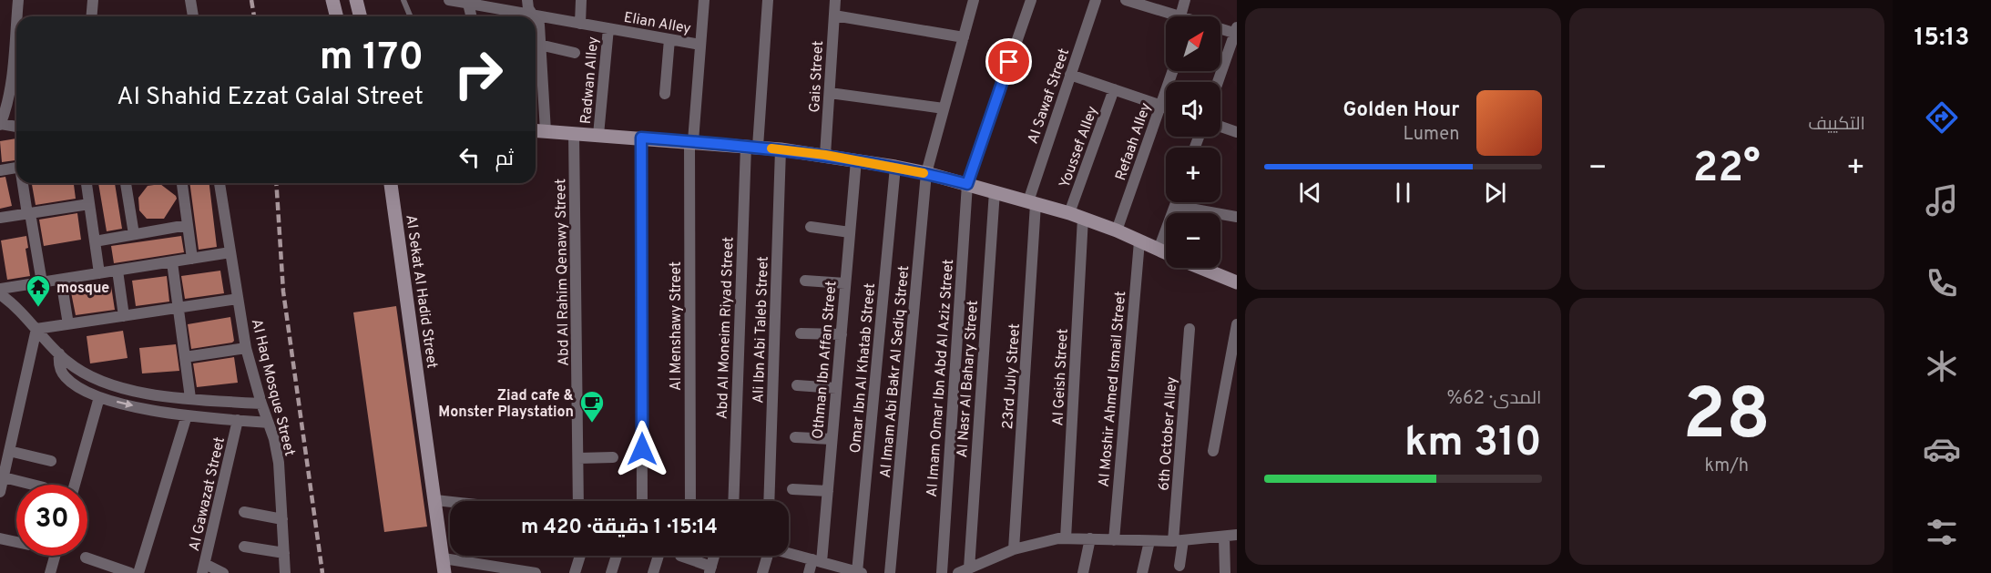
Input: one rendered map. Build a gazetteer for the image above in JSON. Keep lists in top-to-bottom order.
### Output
{
  "streets": {
    "street": [
      "Elian Alley",
      "Gais Street",
      "Radwan Alley",
      "Al Sawaf Street",
      "Refaah Alley",
      "Youssef Alley",
      "Abd Al Rahim Qenawy Street",
      "Al Sekat Al Hadid Street",
      "Al Menshawy Street",
      "Abd Al Moneim Riyad Street",
      "Ali Ibn Abi Taleb Street",
      "Othman Ibn Affan Street",
      "Omar Ibn Al Khatab Street",
      "Al Imam Abi Bakr Al Sediq Street",
      "23rd July Street",
      "Al Geish Street",
      "Al Imam Omar Ibn Abd Al Aziz Street",
      "Al Nasr Al Bahary Street",
      "Al Haq Mosque Street",
      "Al Moshir Ahmed Ismail Street",
      "6th October Alley",
      "Al Gawazat Street"
    ]
  },
  "crossings": [
    ["Elian Alley", "Radwan Alley"],
    ["Elian Alley", "Al Menshawy Street"],
    ["Al Sawaf Street", "23rd July Street"]
  ],
  "places": {
    "temple": ["mosque"],
    "cafe": ["Ziad cafe & Monster Playstation"]
  },
  "north": "top right",
  "page": {
    "tabs": "15:13",
    "tile": [
      "التكييف",
      ["28", "km/h"],
      ["المدى · 62%", "310 km"]
    ],
    "map_buttons": ["+", "−"],
    "turn": ["170 m", "Al Shahid Ezzat Galal Street"],
    "song": ["Golden Hour", "Lumen"],
    "then": "ثم",
    "heat": ["−", "22°", "+"],
    "limit": "30",
    "trip": "15:14 · 1 دقيقة · 420 m"
  }
}
